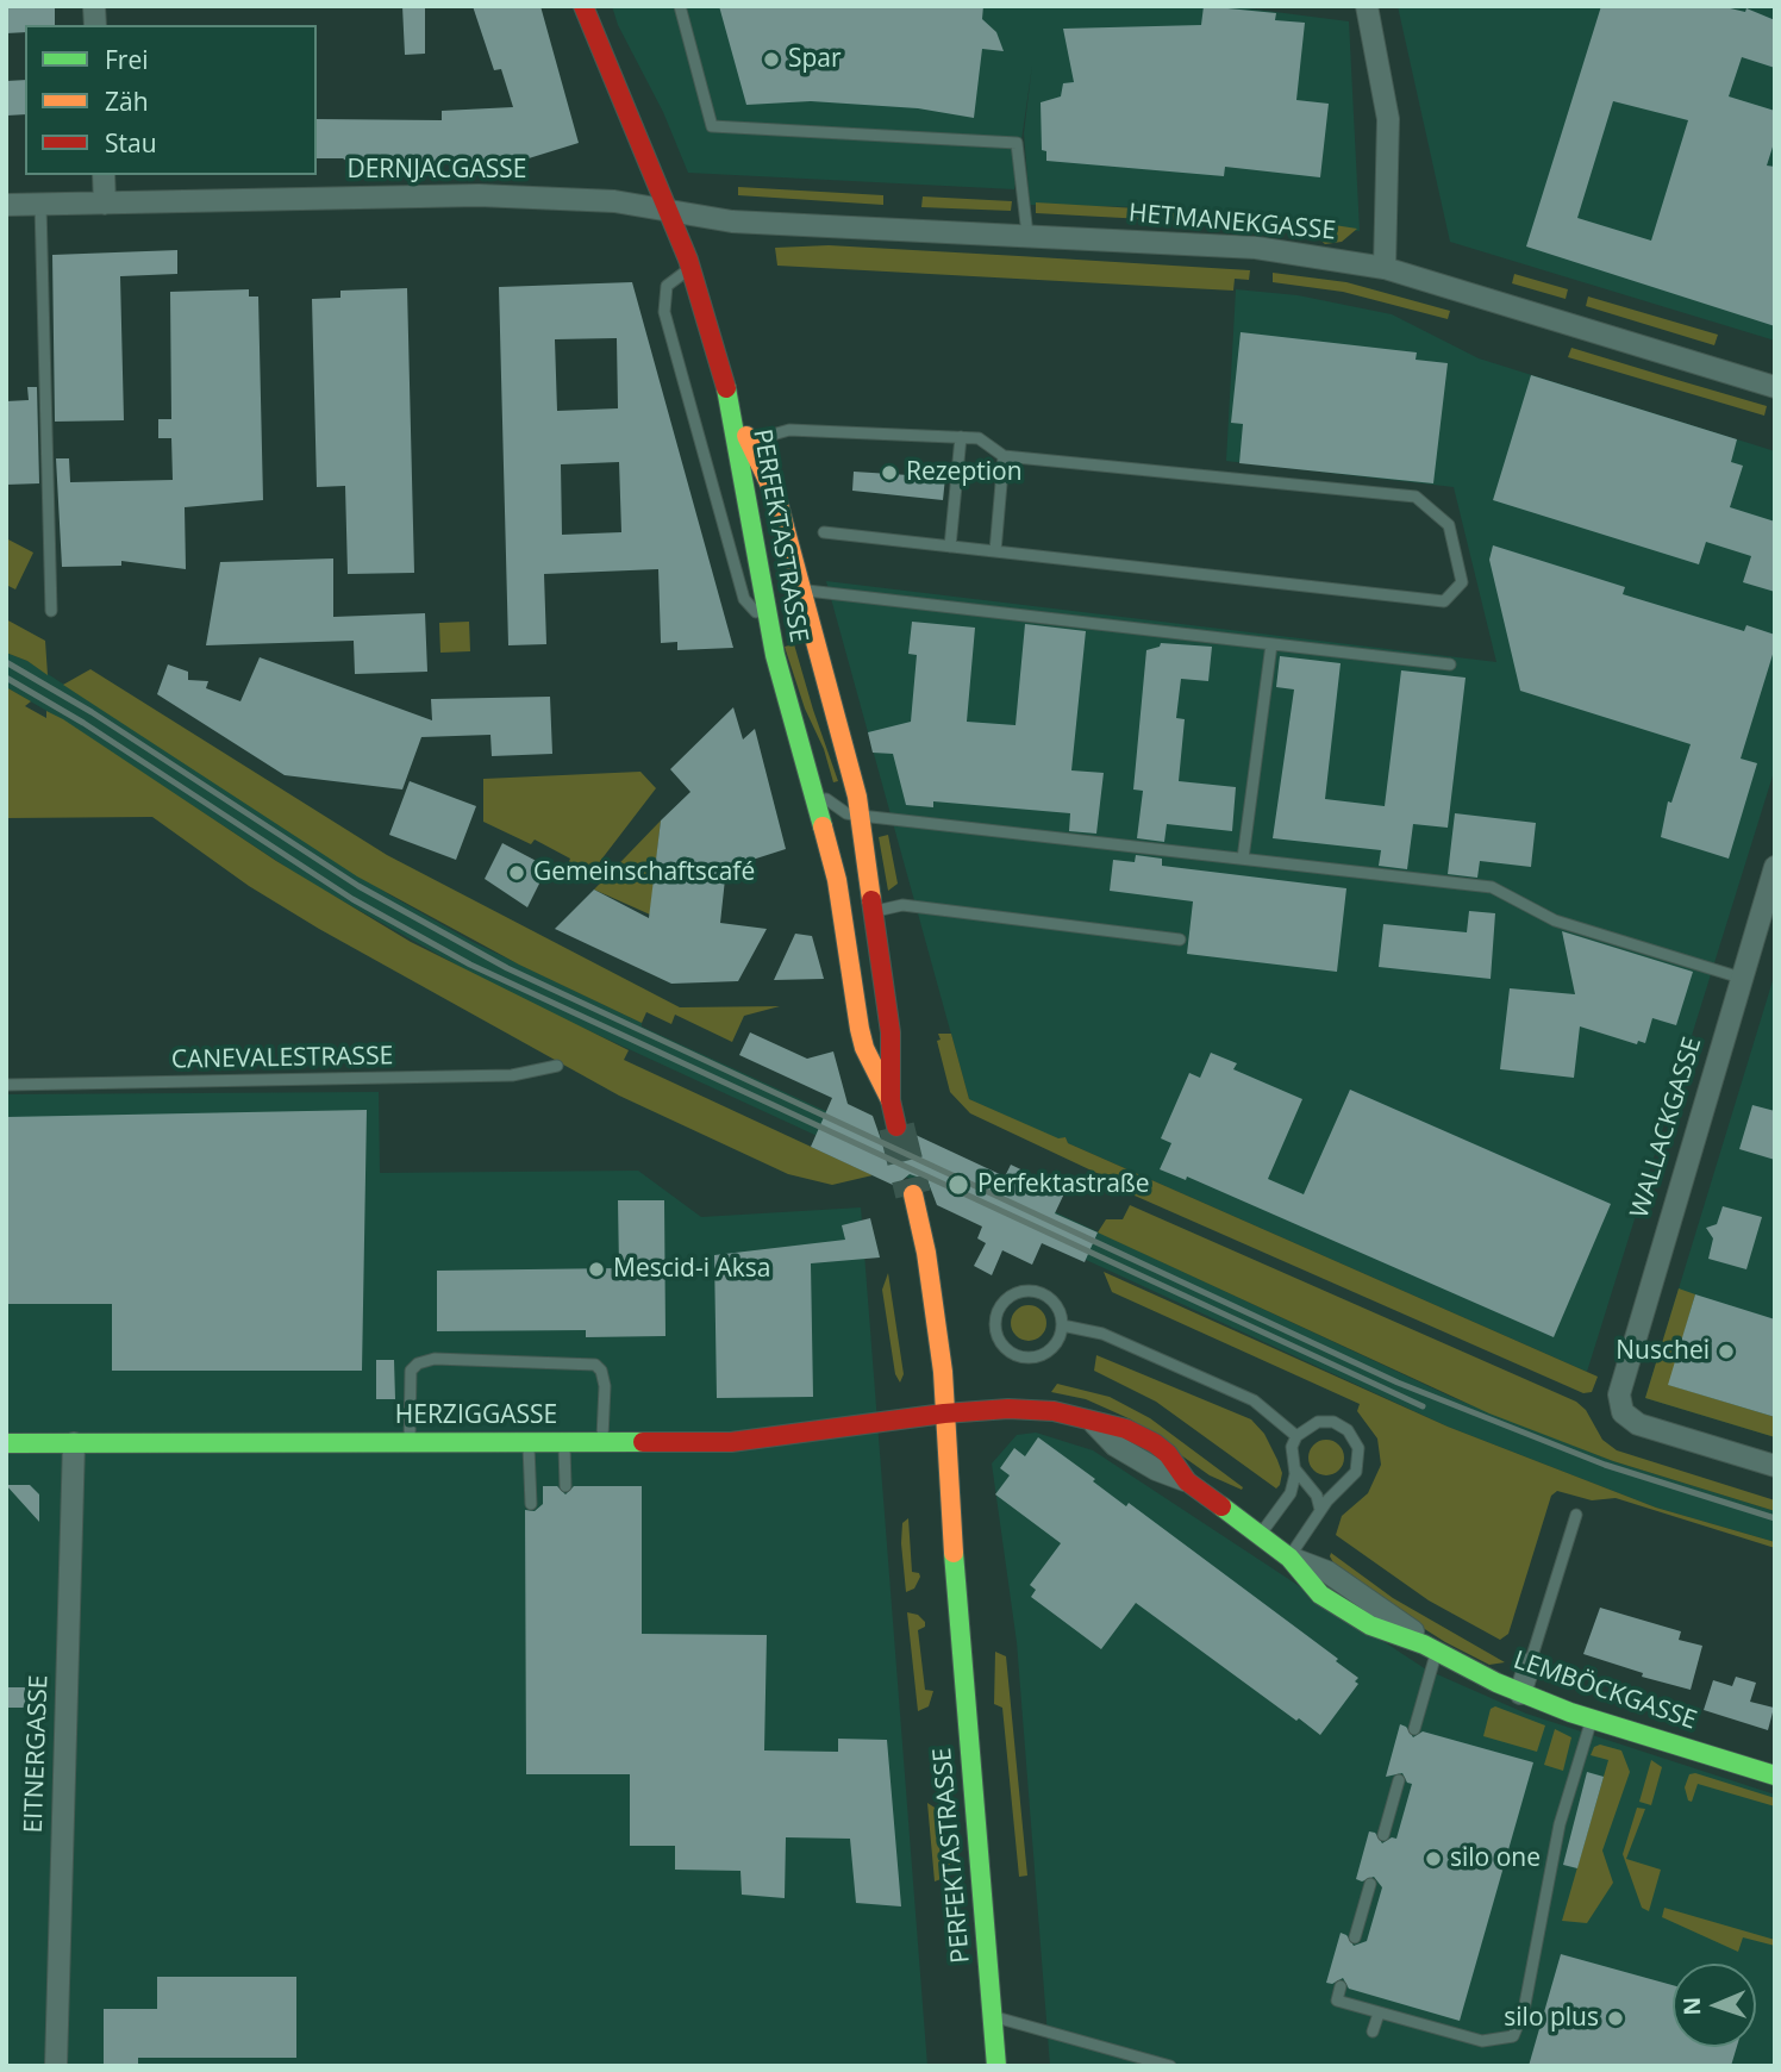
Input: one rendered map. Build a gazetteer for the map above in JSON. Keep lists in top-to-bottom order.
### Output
{
  "streets": {
    "main road": ["PERFEKTASTRASSE", "HERZIGGASSE", "LEMBÖCKGASSE"],
    "street": [
      "DERNJACGASSE",
      "HETMANEKGASSE",
      "WALLACKGASSE",
      "EITNERGASSE"
    ],
    "lane": ["CANEVALESTRASSE"]
  },
  "crossings": [
    ["DERNJACGASSE", "HETMANEKGASSE"],
    ["DERNJACGASSE", "PERFEKTASTRASSE"],
    ["HETMANEKGASSE", "PERFEKTASTRASSE"],
    ["PERFEKTASTRASSE", "HERZIGGASSE"],
    ["PERFEKTASTRASSE", "LEMBÖCKGASSE"],
    ["HERZIGGASSE", "LEMBÖCKGASSE"],
    ["HERZIGGASSE", "EITNERGASSE"]
  ],
  "places": [
    "Spar",
    "Rezeption",
    "Gemeinschaftscafé",
    "Perfektastraße",
    "Mescid-i Aksa",
    "Nuschei",
    "silo one",
    "silo plus"
  ],
  "legend": ["Frei", "Zäh", "Stau"],
  "north": "left"
}
